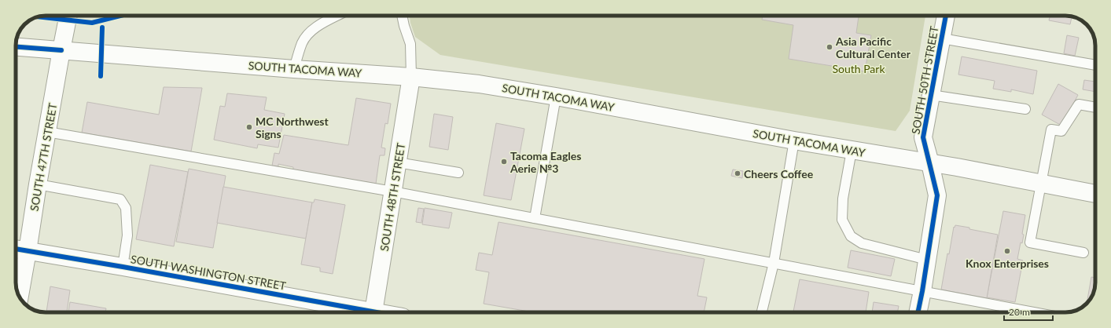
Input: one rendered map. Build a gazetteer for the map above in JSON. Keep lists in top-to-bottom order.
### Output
{
  "streets": {
    "street": [
      "SOUTH TACOMA WAY",
      "SOUTH 50TH STREET",
      "SOUTH 47TH STREET",
      "SOUTH 48TH STREET",
      "SOUTH WASHINGTON STREET"
    ]
  },
  "crossings": [
    ["SOUTH TACOMA WAY", "SOUTH 50TH STREET"],
    ["SOUTH TACOMA WAY", "SOUTH 47TH STREET"],
    ["SOUTH TACOMA WAY", "SOUTH 48TH STREET"],
    ["SOUTH 47TH STREET", "SOUTH WASHINGTON STREET"]
  ],
  "parks": ["South Park"],
  "places": [
    "Asia Pacific Cultural Center",
    "MC Northwest Signs",
    "Tacoma Eagles Aerie №3",
    "Cheers Coffee",
    "Knox Enterprises"
  ],
  "scale_bar": "20 m"
}
